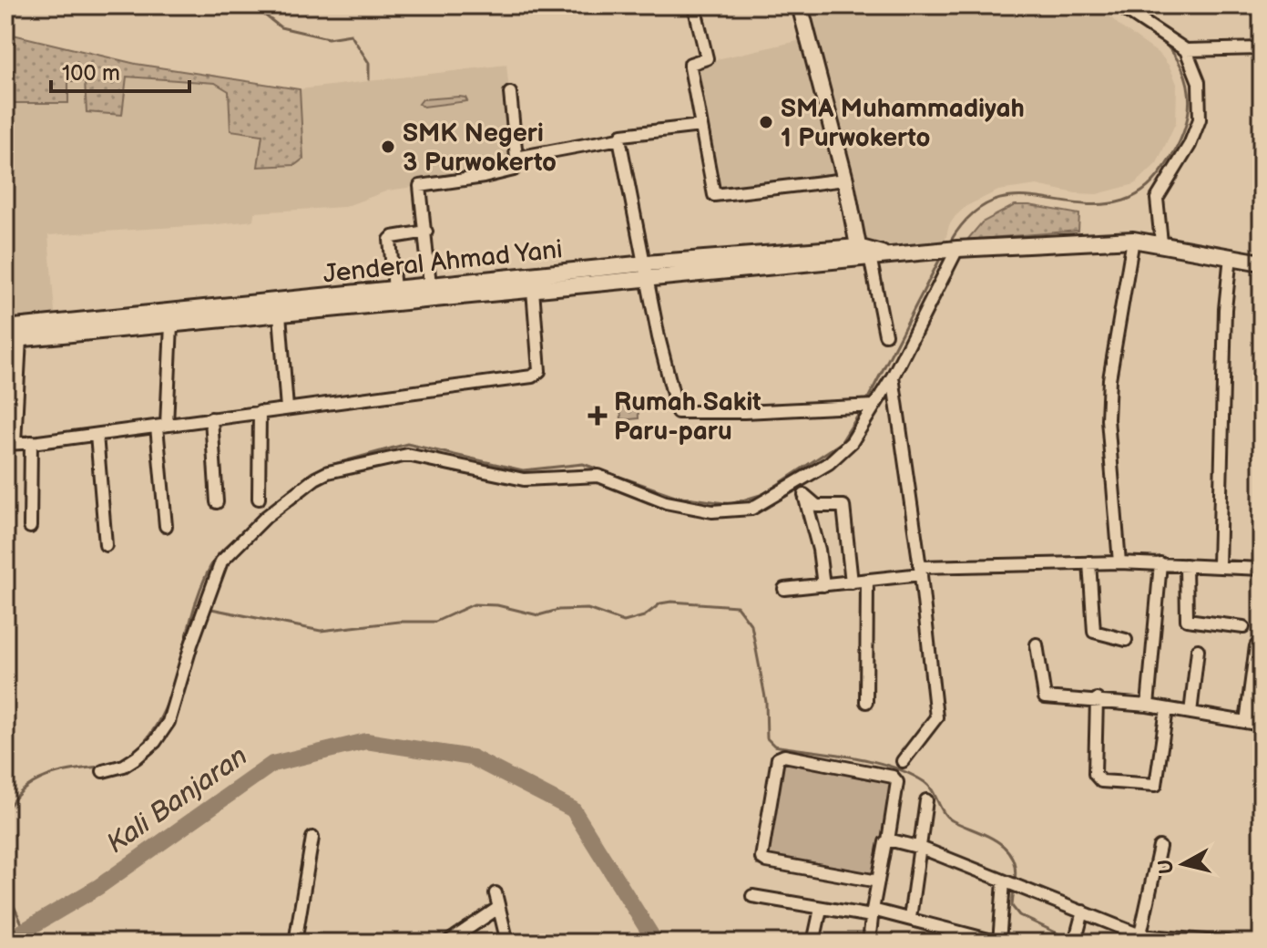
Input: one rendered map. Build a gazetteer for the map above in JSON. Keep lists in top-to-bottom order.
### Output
{
  "streets": {
    "main road": ["Jenderal Ahmad Yani"]
  },
  "water": ["Kali Banjaran"],
  "places": {
    "other": ["SMA Muhammadiyah 1 Purwokerto", "SMK Negeri 3 Purwokerto"],
    "health": ["Rumah Sakit Paru-paru"]
  },
  "scale_bar": "100 m",
  "north": "left"
}
